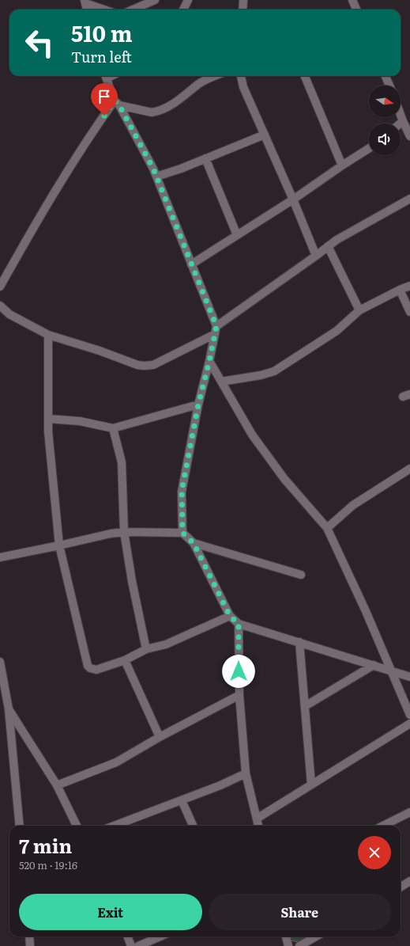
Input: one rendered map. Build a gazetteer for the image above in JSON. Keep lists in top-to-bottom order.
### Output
{
  "north": "right",
  "page": {
    "turn": ["510 m", "Turn left"],
    "heading": ["7 min", "520 m · 19:16"],
    "buttons": ["Exit", "Share"]
  }
}
